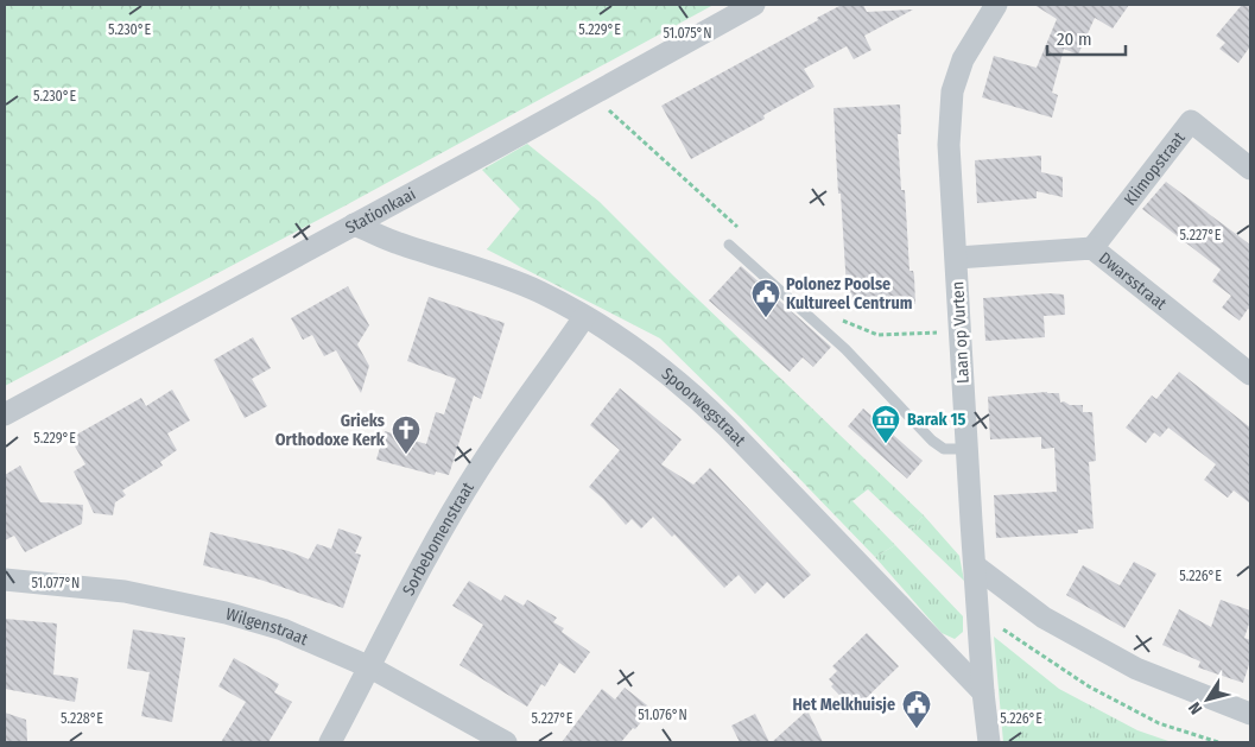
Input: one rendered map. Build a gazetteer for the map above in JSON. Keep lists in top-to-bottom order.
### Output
{
  "streets": {
    "street": [
      "Klimopstraat",
      "Stationkaai",
      "Dwarsstraat",
      "Laan op Vurten",
      "Spoorwegstraat",
      "Sorbebomenstraat",
      "Wilgenstraat"
    ]
  },
  "crossings": [
    ["Klimopstraat", "Dwarsstraat"],
    ["Stationkaai", "Spoorwegstraat"],
    ["Dwarsstraat", "Laan op Vurten"],
    ["Laan op Vurten", "Spoorwegstraat"],
    ["Spoorwegstraat", "Sorbebomenstraat"],
    ["Sorbebomenstraat", "Wilgenstraat"]
  ],
  "places": {
    "public building": ["Polonez Poolse Kultureel Centrum", "Het Melkhuisje"],
    "museum": ["Barak 15"],
    "church": ["Grieks Orthodoxe Kerk"]
  },
  "scale_bar": "20 m",
  "north": "bottom left",
  "coordinates": [
    "5.230°E",
    "5.229°E",
    "51.075°N",
    "5.227°E",
    "5.226°E",
    "51.077°N",
    "51.076°N",
    "5.228°E"
  ]
}
